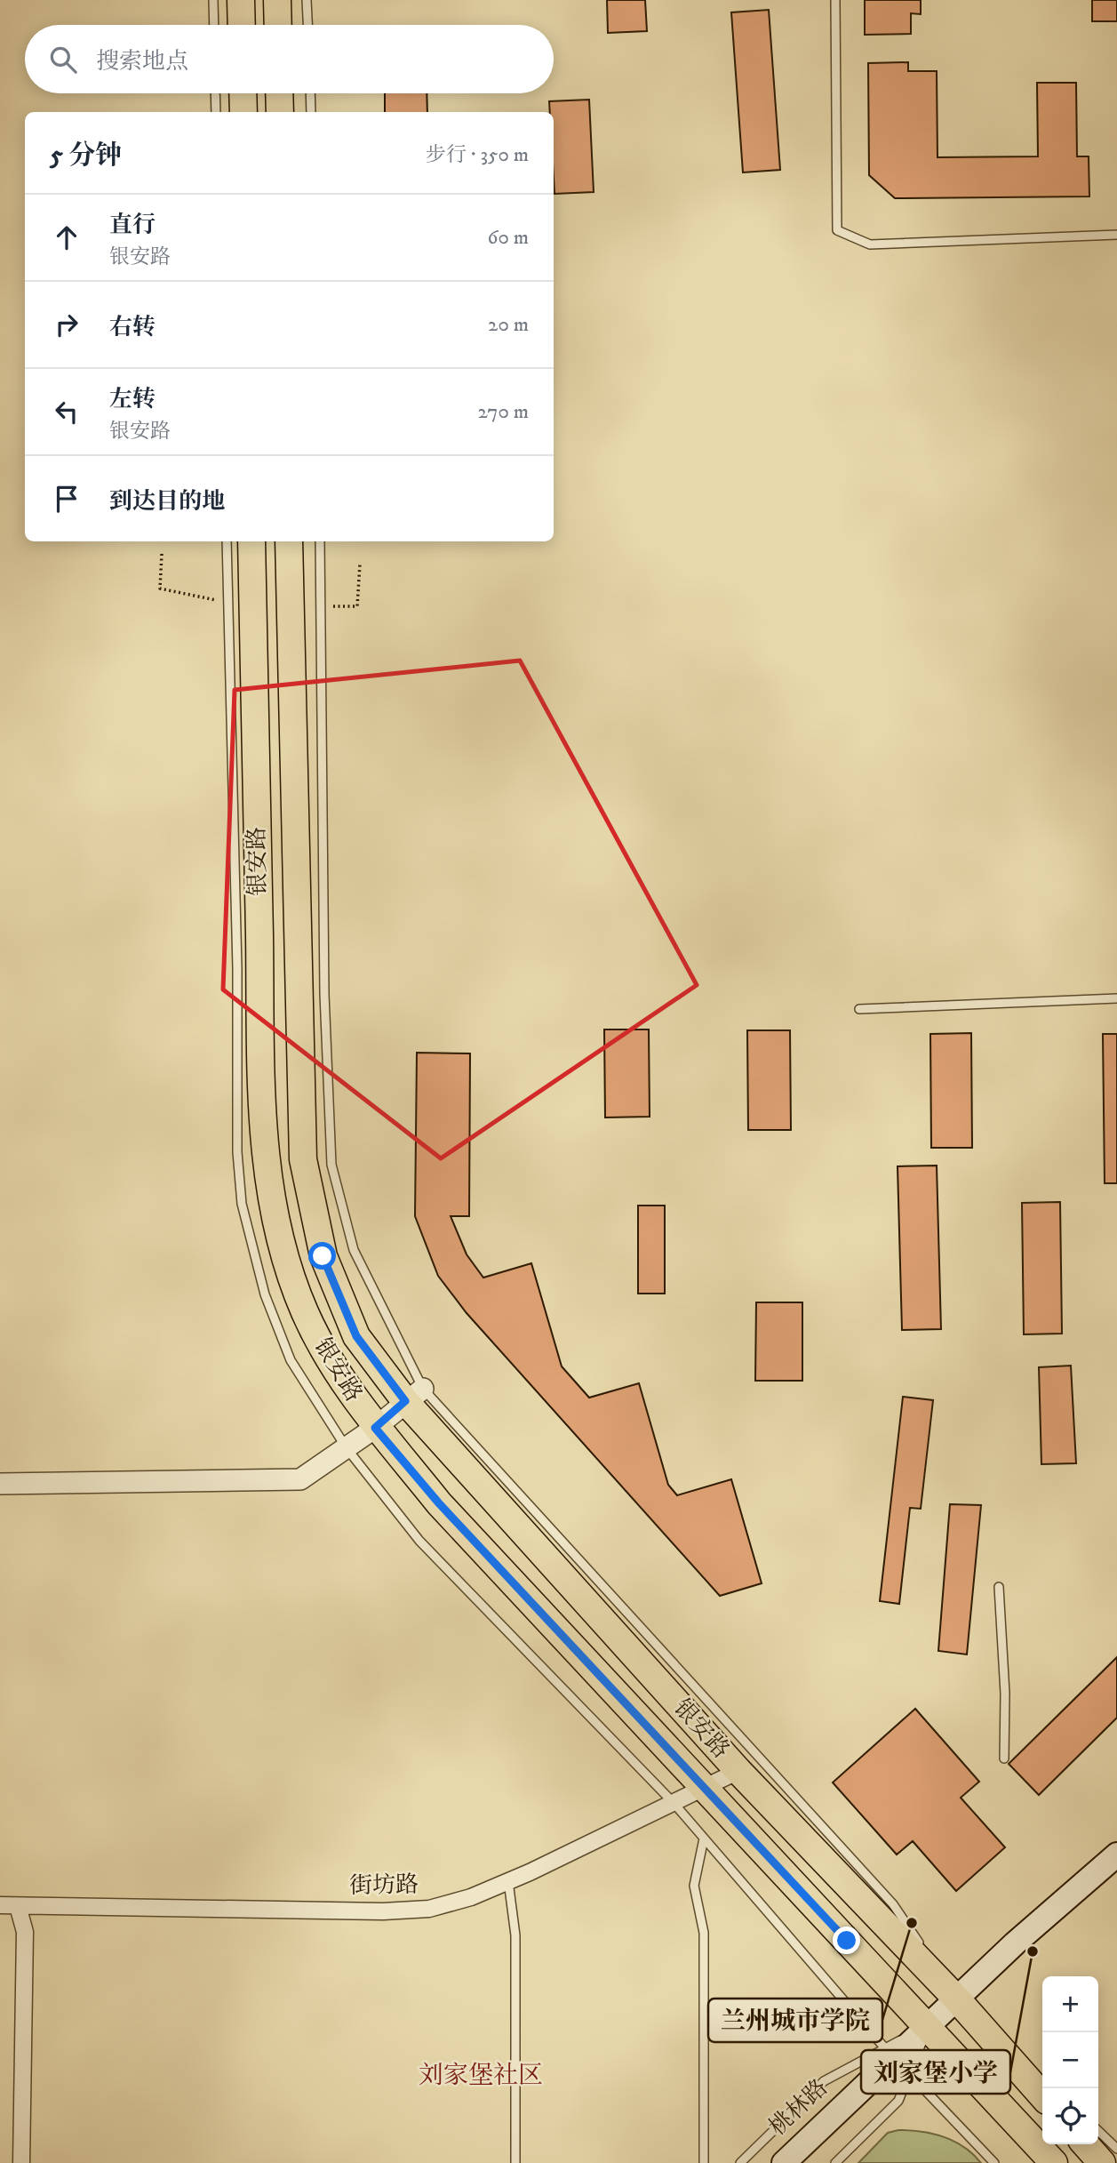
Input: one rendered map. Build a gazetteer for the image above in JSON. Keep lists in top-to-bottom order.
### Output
{
  "streets": {
    "main road": ["银安路", "桃林路"],
    "street": ["街坊路"]
  },
  "crossings": [
    ["银安路", "街坊路"],
    ["银安路", "桃林路"]
  ],
  "districts": ["刘家堡社区"],
  "places": ["兰州城市学院", "刘家堡小学"],
  "page": {
    "search": "搜索地点",
    "heading": ["5 分钟", "步行 · 350 m"],
    "list": [
      ["直行", "银安路", "60 m"],
      ["右转", "20 m"],
      ["左转", "银安路", "270 m"],
      "到达目的地"
    ],
    "map_buttons": ["+", "−"]
  }
}
